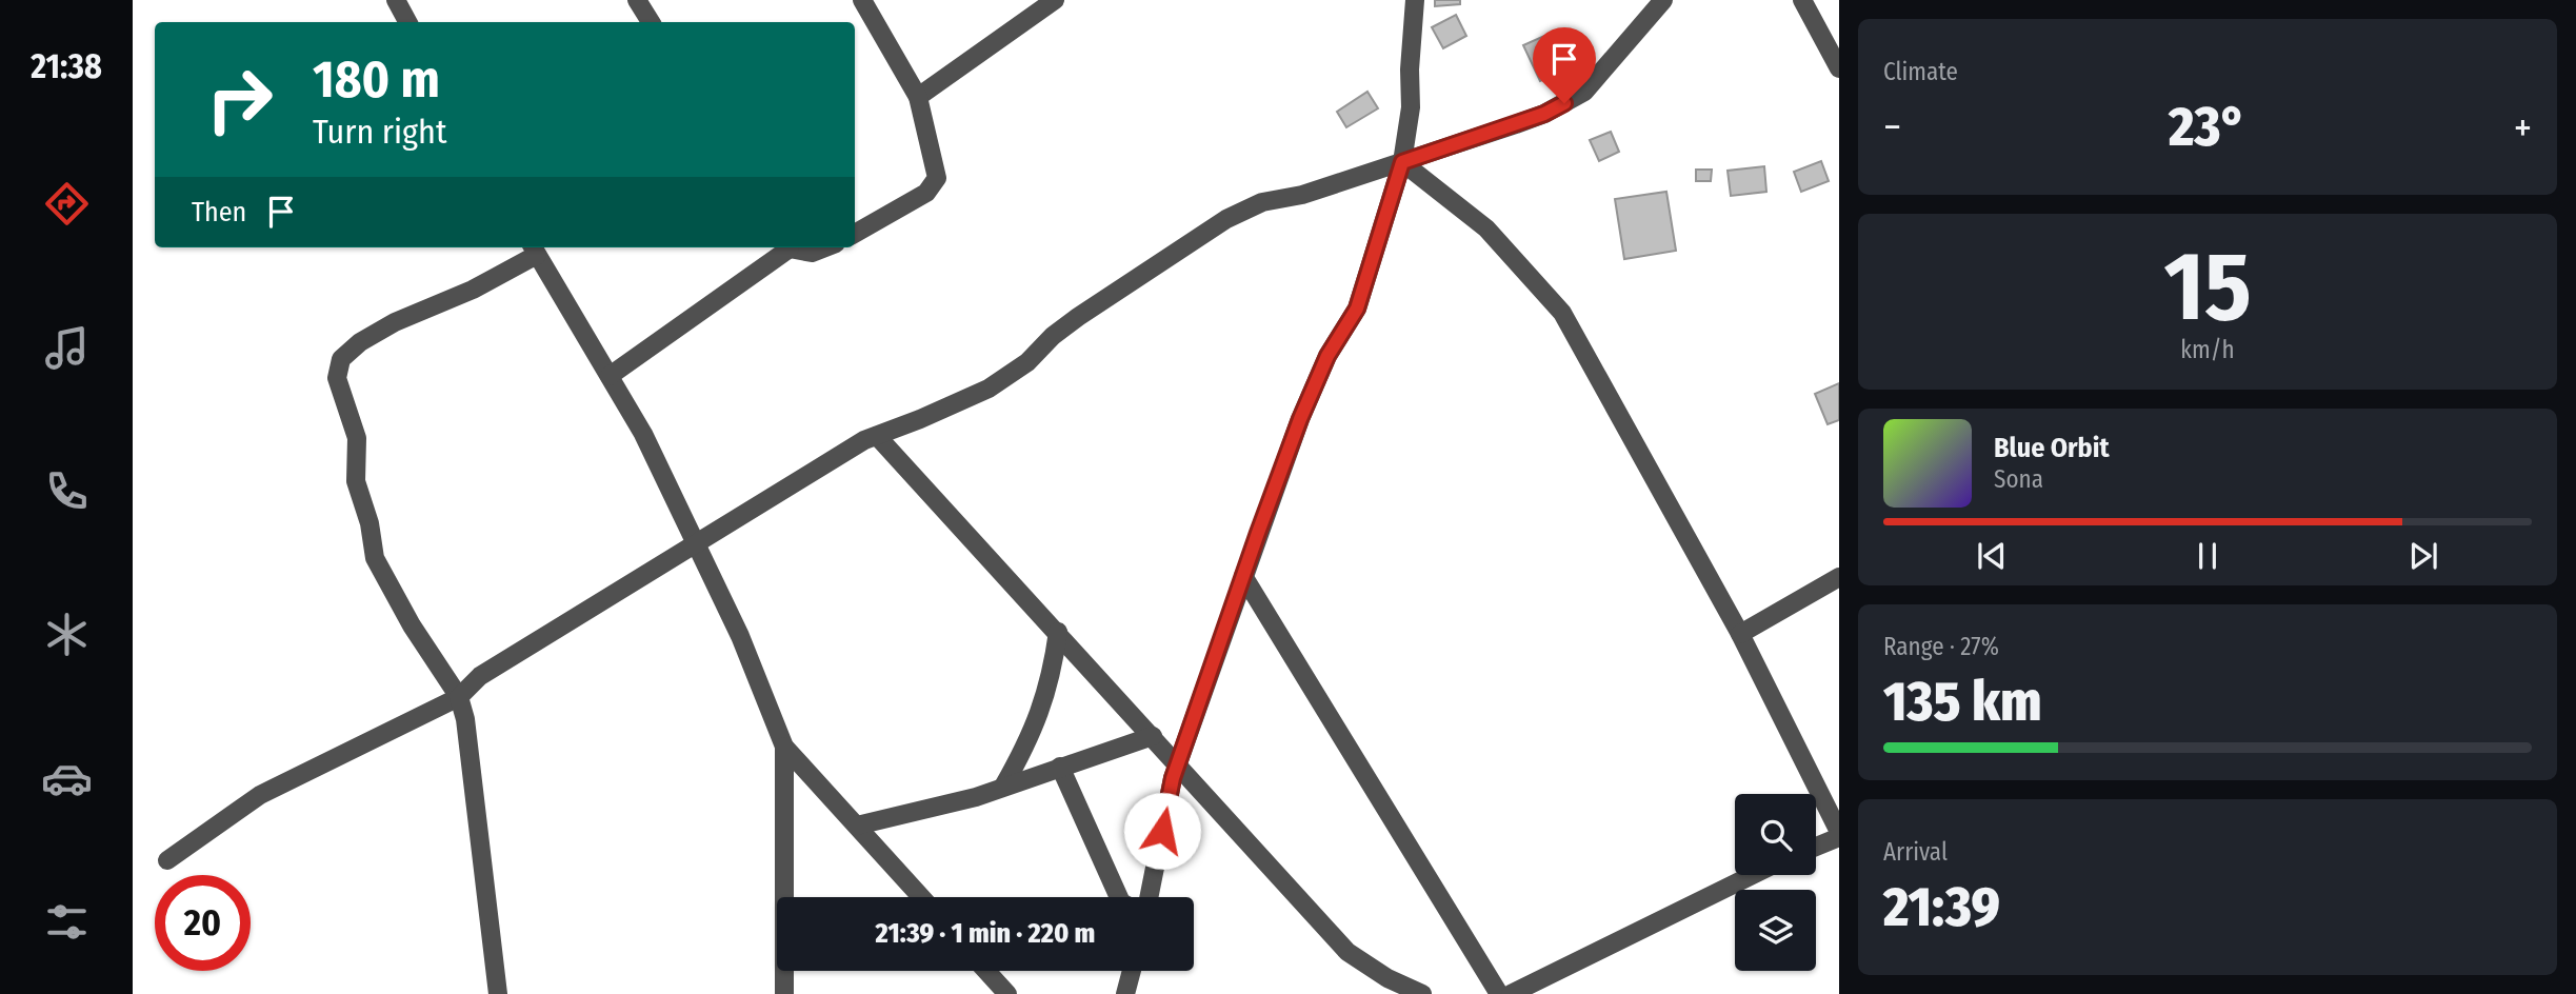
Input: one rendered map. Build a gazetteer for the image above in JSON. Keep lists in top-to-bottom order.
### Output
{
  "page": {
    "tabs": "21:38",
    "tile": [
      "Climate",
      ["15", "km/h"],
      ["Range · 27%", "135 km"],
      ["Arrival", "21:39"]
    ],
    "turn": ["180 m", "Turn right"],
    "heat": ["−", "23°", "+"],
    "then": "Then",
    "song": ["Blue Orbit", "Sona"],
    "limit": "20",
    "trip": "21:39 · 1 min · 220 m"
  }
}
